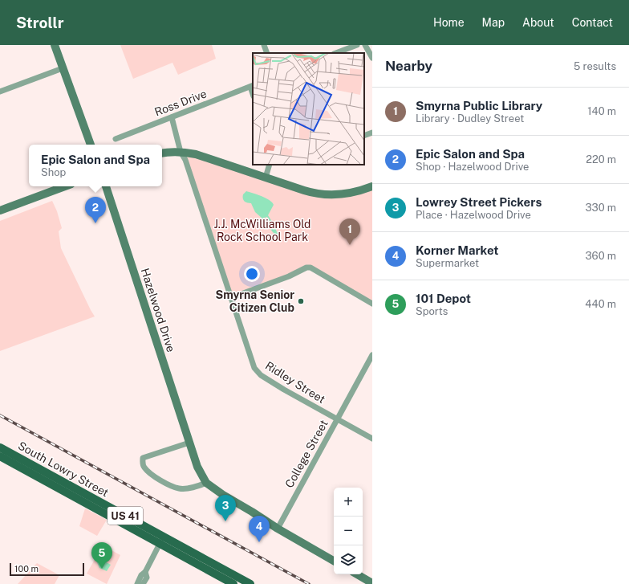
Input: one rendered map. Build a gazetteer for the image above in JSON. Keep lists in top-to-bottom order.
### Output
{
  "streets": {
    "main road": ["South Lowry Street", "US 41"],
    "street": [
      "Ross Drive",
      "Hazelwood Drive",
      "Ridley Street",
      "College Street"
    ]
  },
  "crossings": [
    ["Ross Drive", "Ridley Street"],
    ["Hazelwood Drive", "College Street"],
    ["Ridley Street", "College Street"],
    ["South Lowry Street", "US 41"]
  ],
  "parks": ["J.J. McWilliams Old Rock School Park"],
  "places": ["Smyrna Senior Citizen Club"],
  "scale_bar": "100 m",
  "page": {
    "header": "Strollr",
    "nav": [
      "Home",
      "Map",
      "About",
      "Contact"
    ],
    "heading": ["Nearby", "5 results"],
    "list": [
      {
        "mark": "1",
        "name": "Smyrna Public Library",
        "note": "Library · Dudley Street",
        "value": "140 m"
      },
      {
        "mark": "2",
        "name": "Epic Salon and Spa",
        "note": "Shop · Hazelwood Drive",
        "value": "220 m"
      },
      {
        "mark": "3",
        "name": "Lowrey Street Pickers",
        "note": "Place · Hazelwood Drive",
        "value": "330 m"
      },
      {
        "mark": "4",
        "name": "Korner Market",
        "note": "Supermarket",
        "value": "360 m"
      },
      {
        "mark": "5",
        "name": "101 Depot",
        "note": "Sports",
        "value": "440 m"
      }
    ],
    "popup": ["Epic Salon and Spa", "Shop"],
    "pins": [
      "2",
      "1",
      "3",
      "4",
      "5"
    ],
    "map_buttons": ["+", "−"],
    "scale": "100 m"
  }
}
